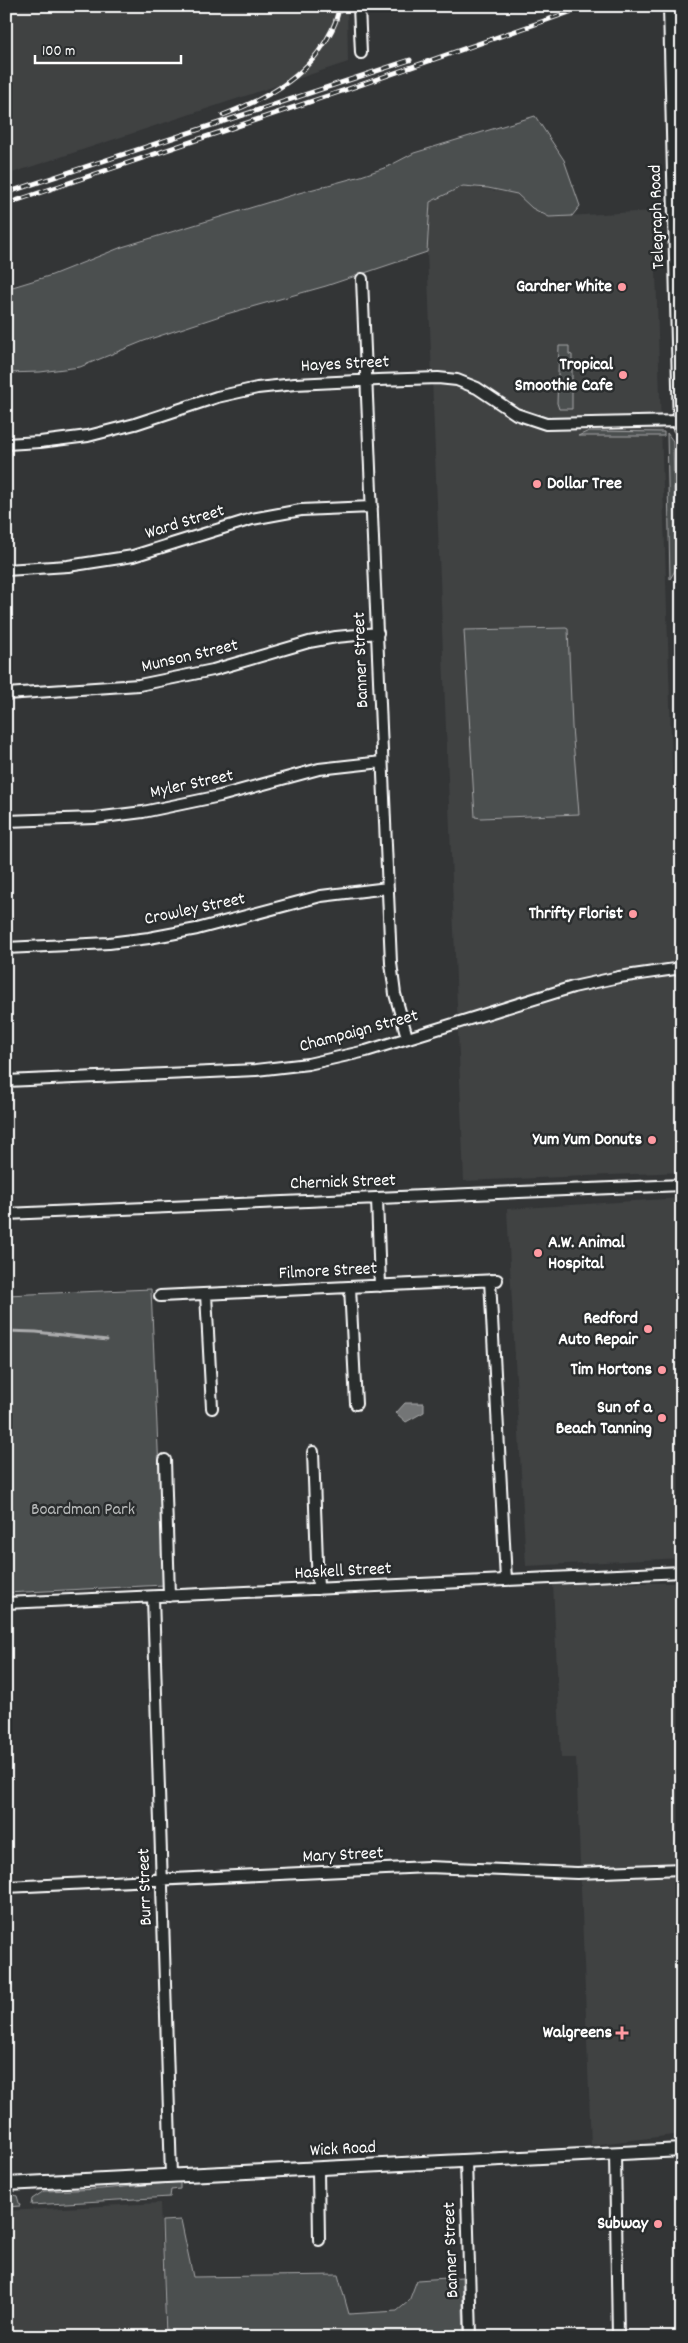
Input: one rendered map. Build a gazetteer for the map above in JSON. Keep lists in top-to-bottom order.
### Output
{
  "streets": {
    "main road": ["Telegraph Road"],
    "street": [
      "Hayes Street",
      "Ward Street",
      "Munson Street",
      "Banner Street",
      "Myler Street",
      "Crowley Street",
      "Champaign Street",
      "Chernick Street",
      "Filmore Street",
      "Haskell Street",
      "Mary Street",
      "Burr Street",
      "Wick Road"
    ]
  },
  "crossings": [
    ["Telegraph Road", "Hayes Street"],
    ["Hayes Street", "Banner Street"],
    ["Ward Street", "Banner Street"],
    ["Munson Street", "Banner Street"],
    ["Banner Street", "Myler Street"],
    ["Banner Street", "Crowley Street"],
    ["Banner Street", "Champaign Street"],
    ["Banner Street", "Wick Road"],
    ["Filmore Street", "Haskell Street"],
    ["Haskell Street", "Burr Street"],
    ["Mary Street", "Burr Street"],
    ["Burr Street", "Wick Road"]
  ],
  "parks": ["Boardman Park"],
  "places": {
    "other": [
      "Gardner White",
      "Tropical Smoothie Cafe",
      "Dollar Tree",
      "Thrifty Florist",
      "Yum Yum Donuts",
      "A.W. Animal Hospital",
      "Redford Auto Repair",
      "Tim Hortons",
      "Sun of a Beach Tanning",
      "Subway"
    ],
    "health": ["Walgreens"]
  },
  "scale_bar": "100 m"
}
